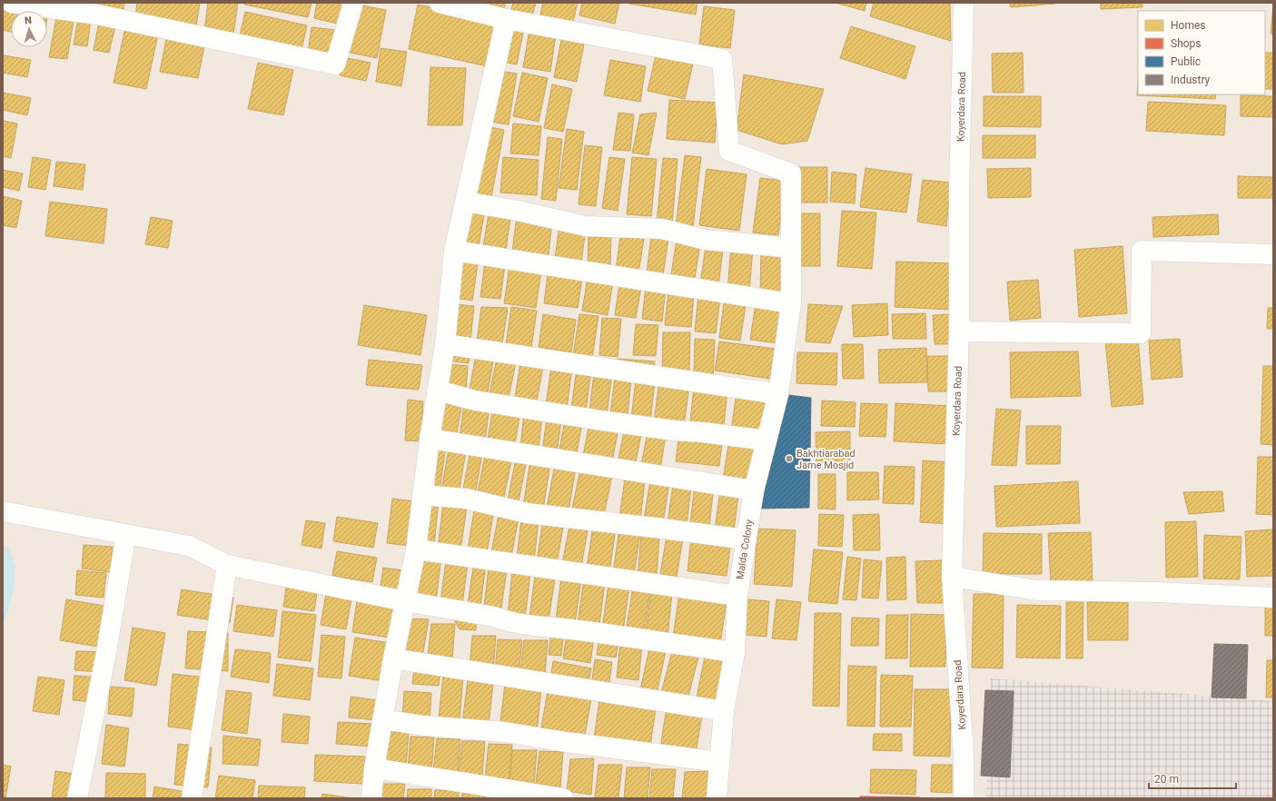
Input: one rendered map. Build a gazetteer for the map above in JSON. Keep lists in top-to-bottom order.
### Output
{
  "streets": {
    "street": ["Koyerdara Road", "Malda Colony"]
  },
  "places": ["Bakhtiarabad Jame Mosjid"],
  "legend": [
    "Homes",
    "Shops",
    "Public",
    "Industry"
  ],
  "scale_bar": "20 m",
  "north": "top"
}
